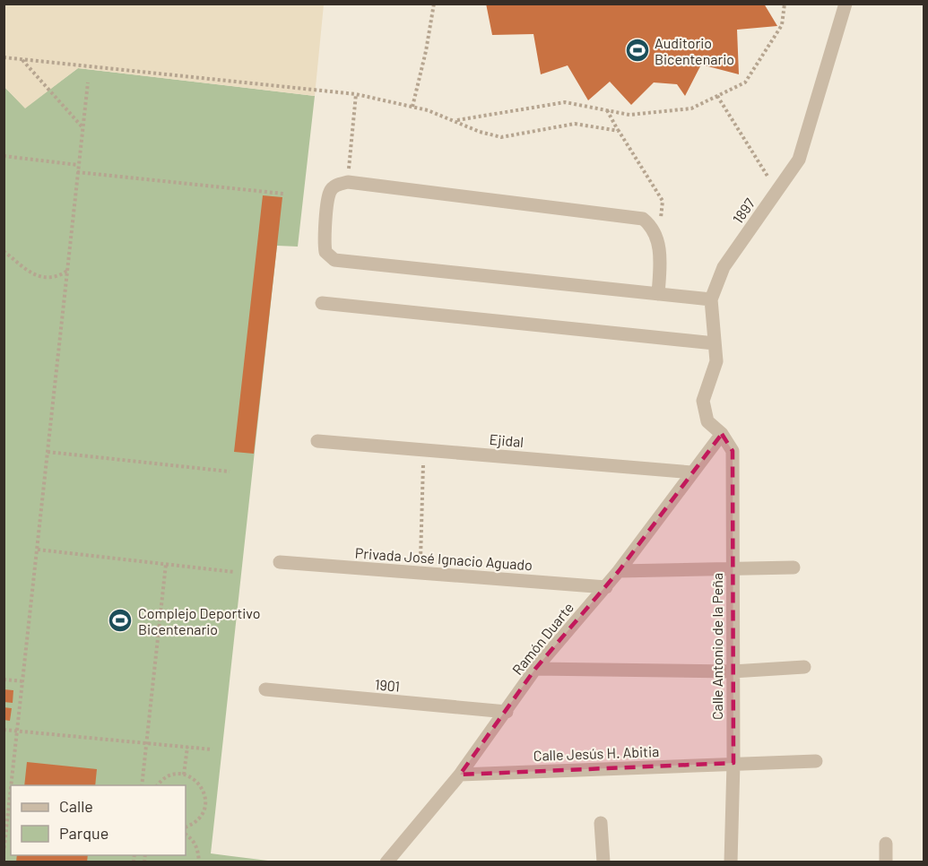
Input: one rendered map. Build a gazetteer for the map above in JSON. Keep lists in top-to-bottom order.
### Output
{
  "streets": {
    "street": [
      "1897",
      "Ejidal",
      "Privada José Ignacio Aguado",
      "Ramón Duarte",
      "Calle Antonio de la Peña",
      "1901",
      "Calle Jesús H. Abitia"
    ]
  },
  "crossings": [
    ["1897", "Ramón Duarte"],
    ["1897", "Calle Antonio de la Peña"],
    ["Ejidal", "Ramón Duarte"],
    ["Privada José Ignacio Aguado", "Ramón Duarte"],
    ["Ramón Duarte", "Calle Antonio de la Peña"],
    ["Ramón Duarte", "1901"],
    ["Ramón Duarte", "Calle Jesús H. Abitia"],
    ["Calle Antonio de la Peña", "Calle Jesús H. Abitia"]
  ],
  "places": {
    "sports": ["Auditorio Bicentenario", "Complejo Deportivo Bicentenario"]
  },
  "legend": ["Calle", "Parque"]
}
